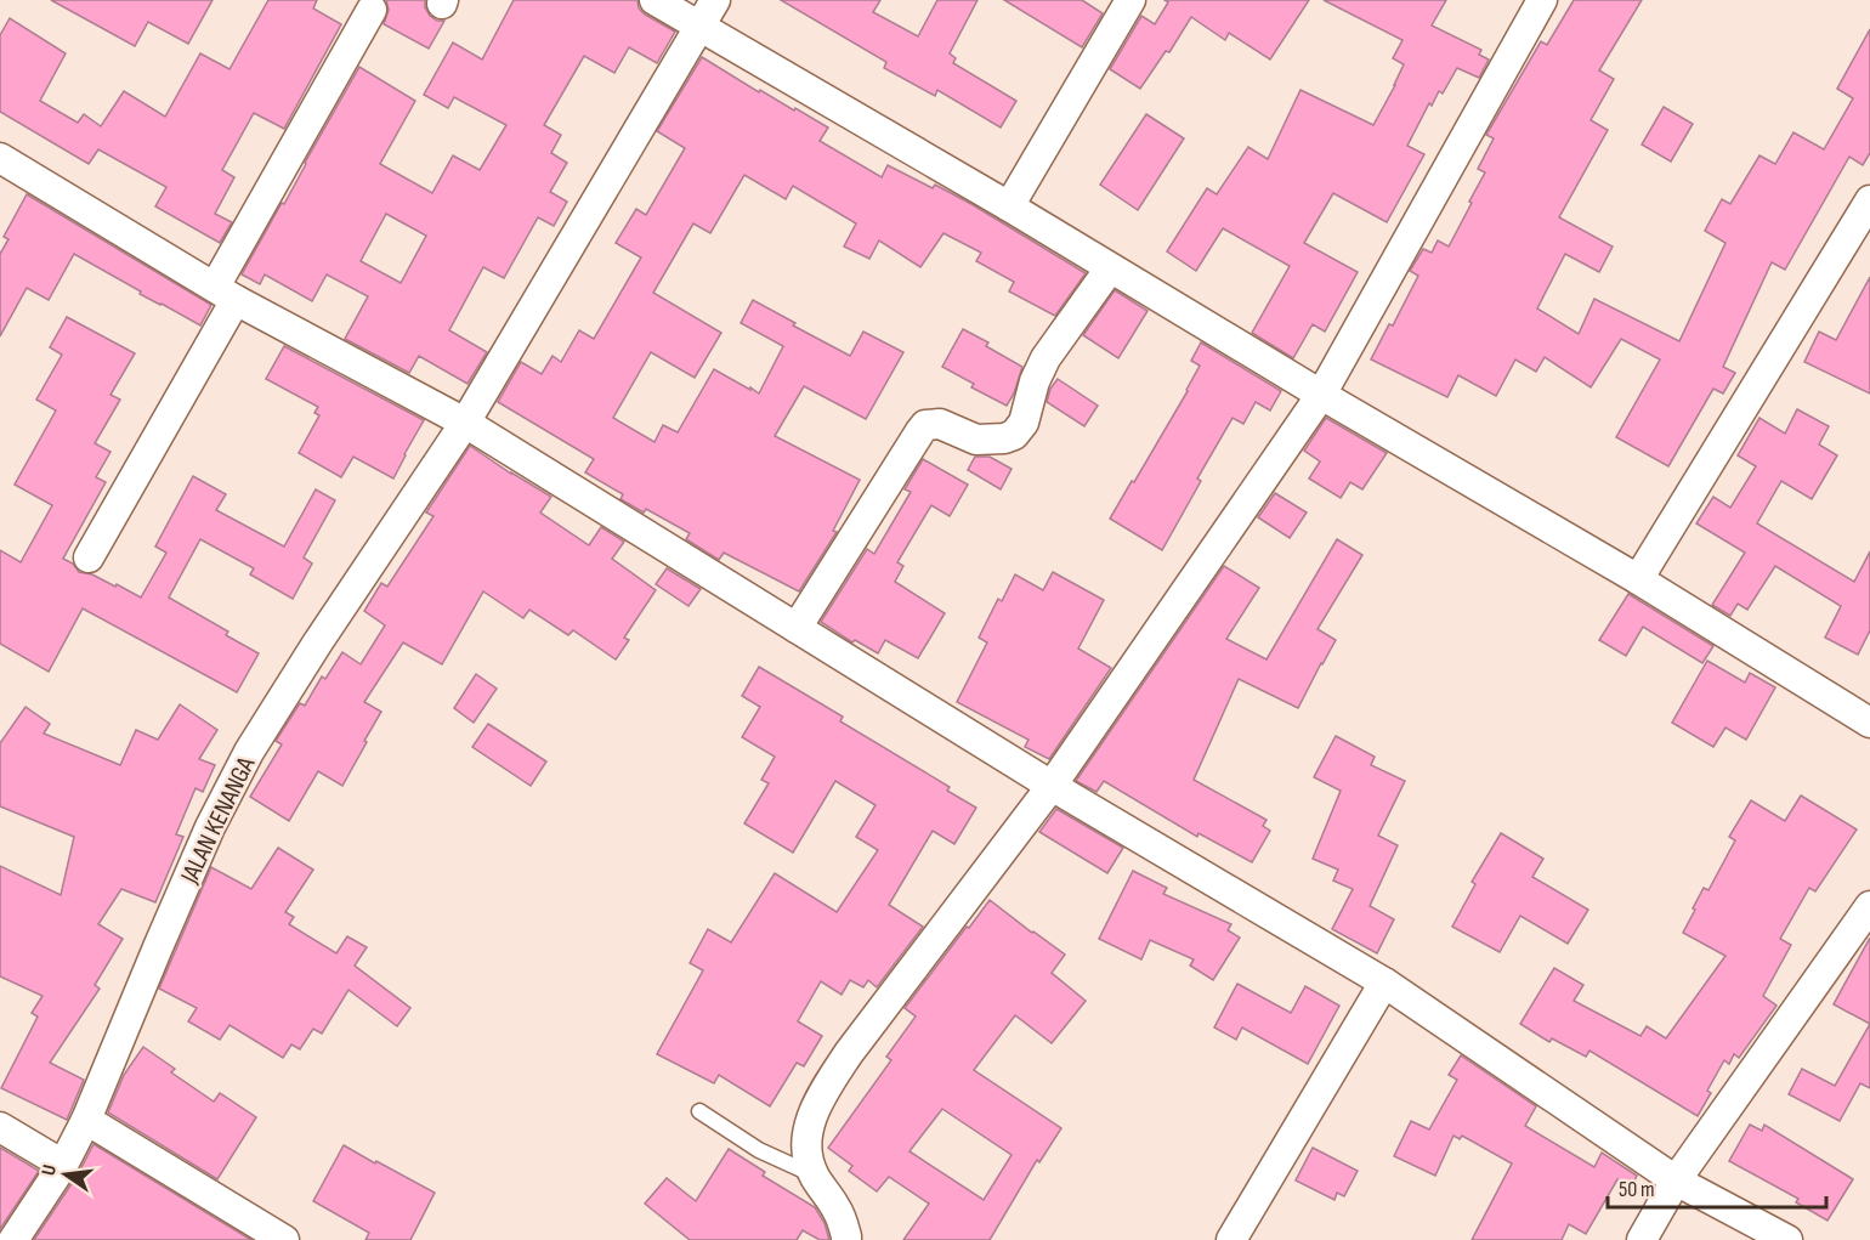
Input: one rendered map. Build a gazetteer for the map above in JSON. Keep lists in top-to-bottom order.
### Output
{
  "streets": {
    "street": ["JALAN KENANGA"]
  },
  "scale_bar": "50 m",
  "north": "left"
}
